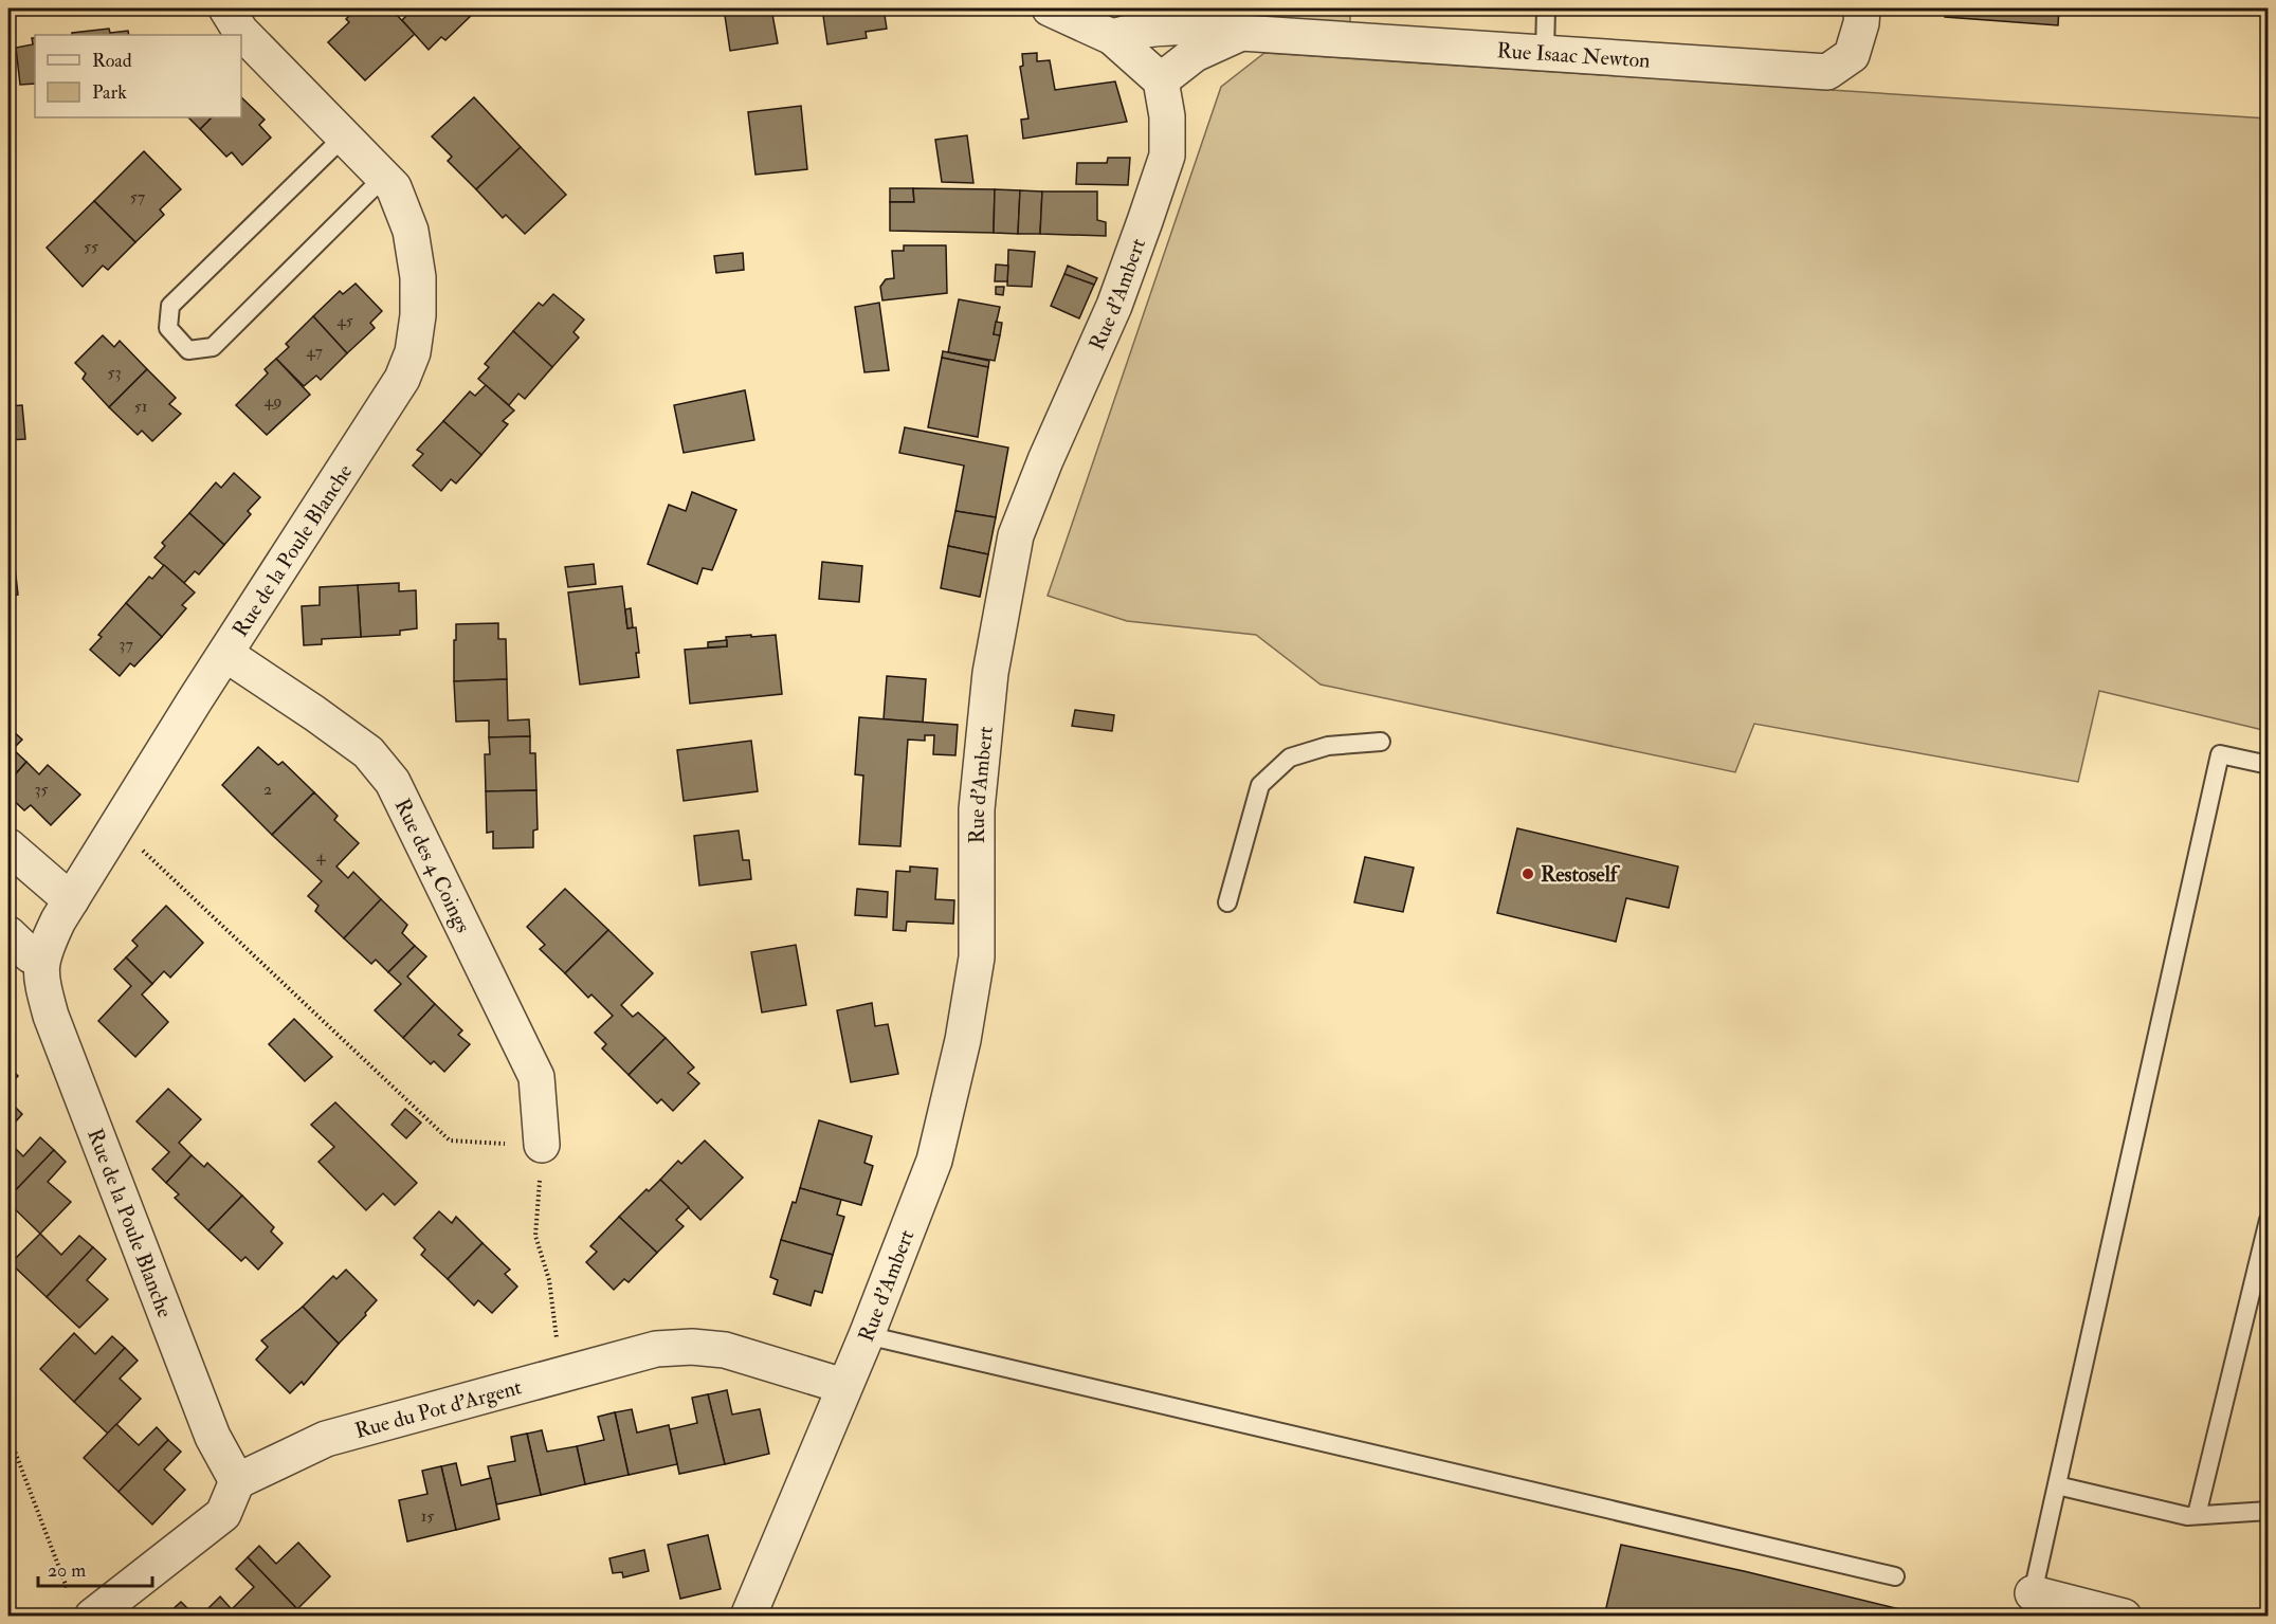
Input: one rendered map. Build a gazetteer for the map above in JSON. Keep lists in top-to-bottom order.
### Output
{
  "streets": {
    "street": [
      "Rue Isaac Newton",
      "Rue d'Ambert",
      "Rue de la Poule Blanche",
      "Rue des 4 Coings",
      "Rue du Pot d'Argent"
    ]
  },
  "crossings": [
    ["Rue Isaac Newton", "Rue d'Ambert"],
    ["Rue d'Ambert", "Rue du Pot d'Argent"],
    ["Rue de la Poule Blanche", "Rue des 4 Coings"],
    ["Rue de la Poule Blanche", "Rue du Pot d'Argent"]
  ],
  "places": ["Restoself"],
  "house_numbers": [
    "57",
    "55",
    "45",
    "47",
    "53",
    "49",
    "51",
    "37",
    "35",
    "2",
    "4",
    "15"
  ],
  "legend": ["Road", "Park"],
  "scale_bar": "20 m"
}
